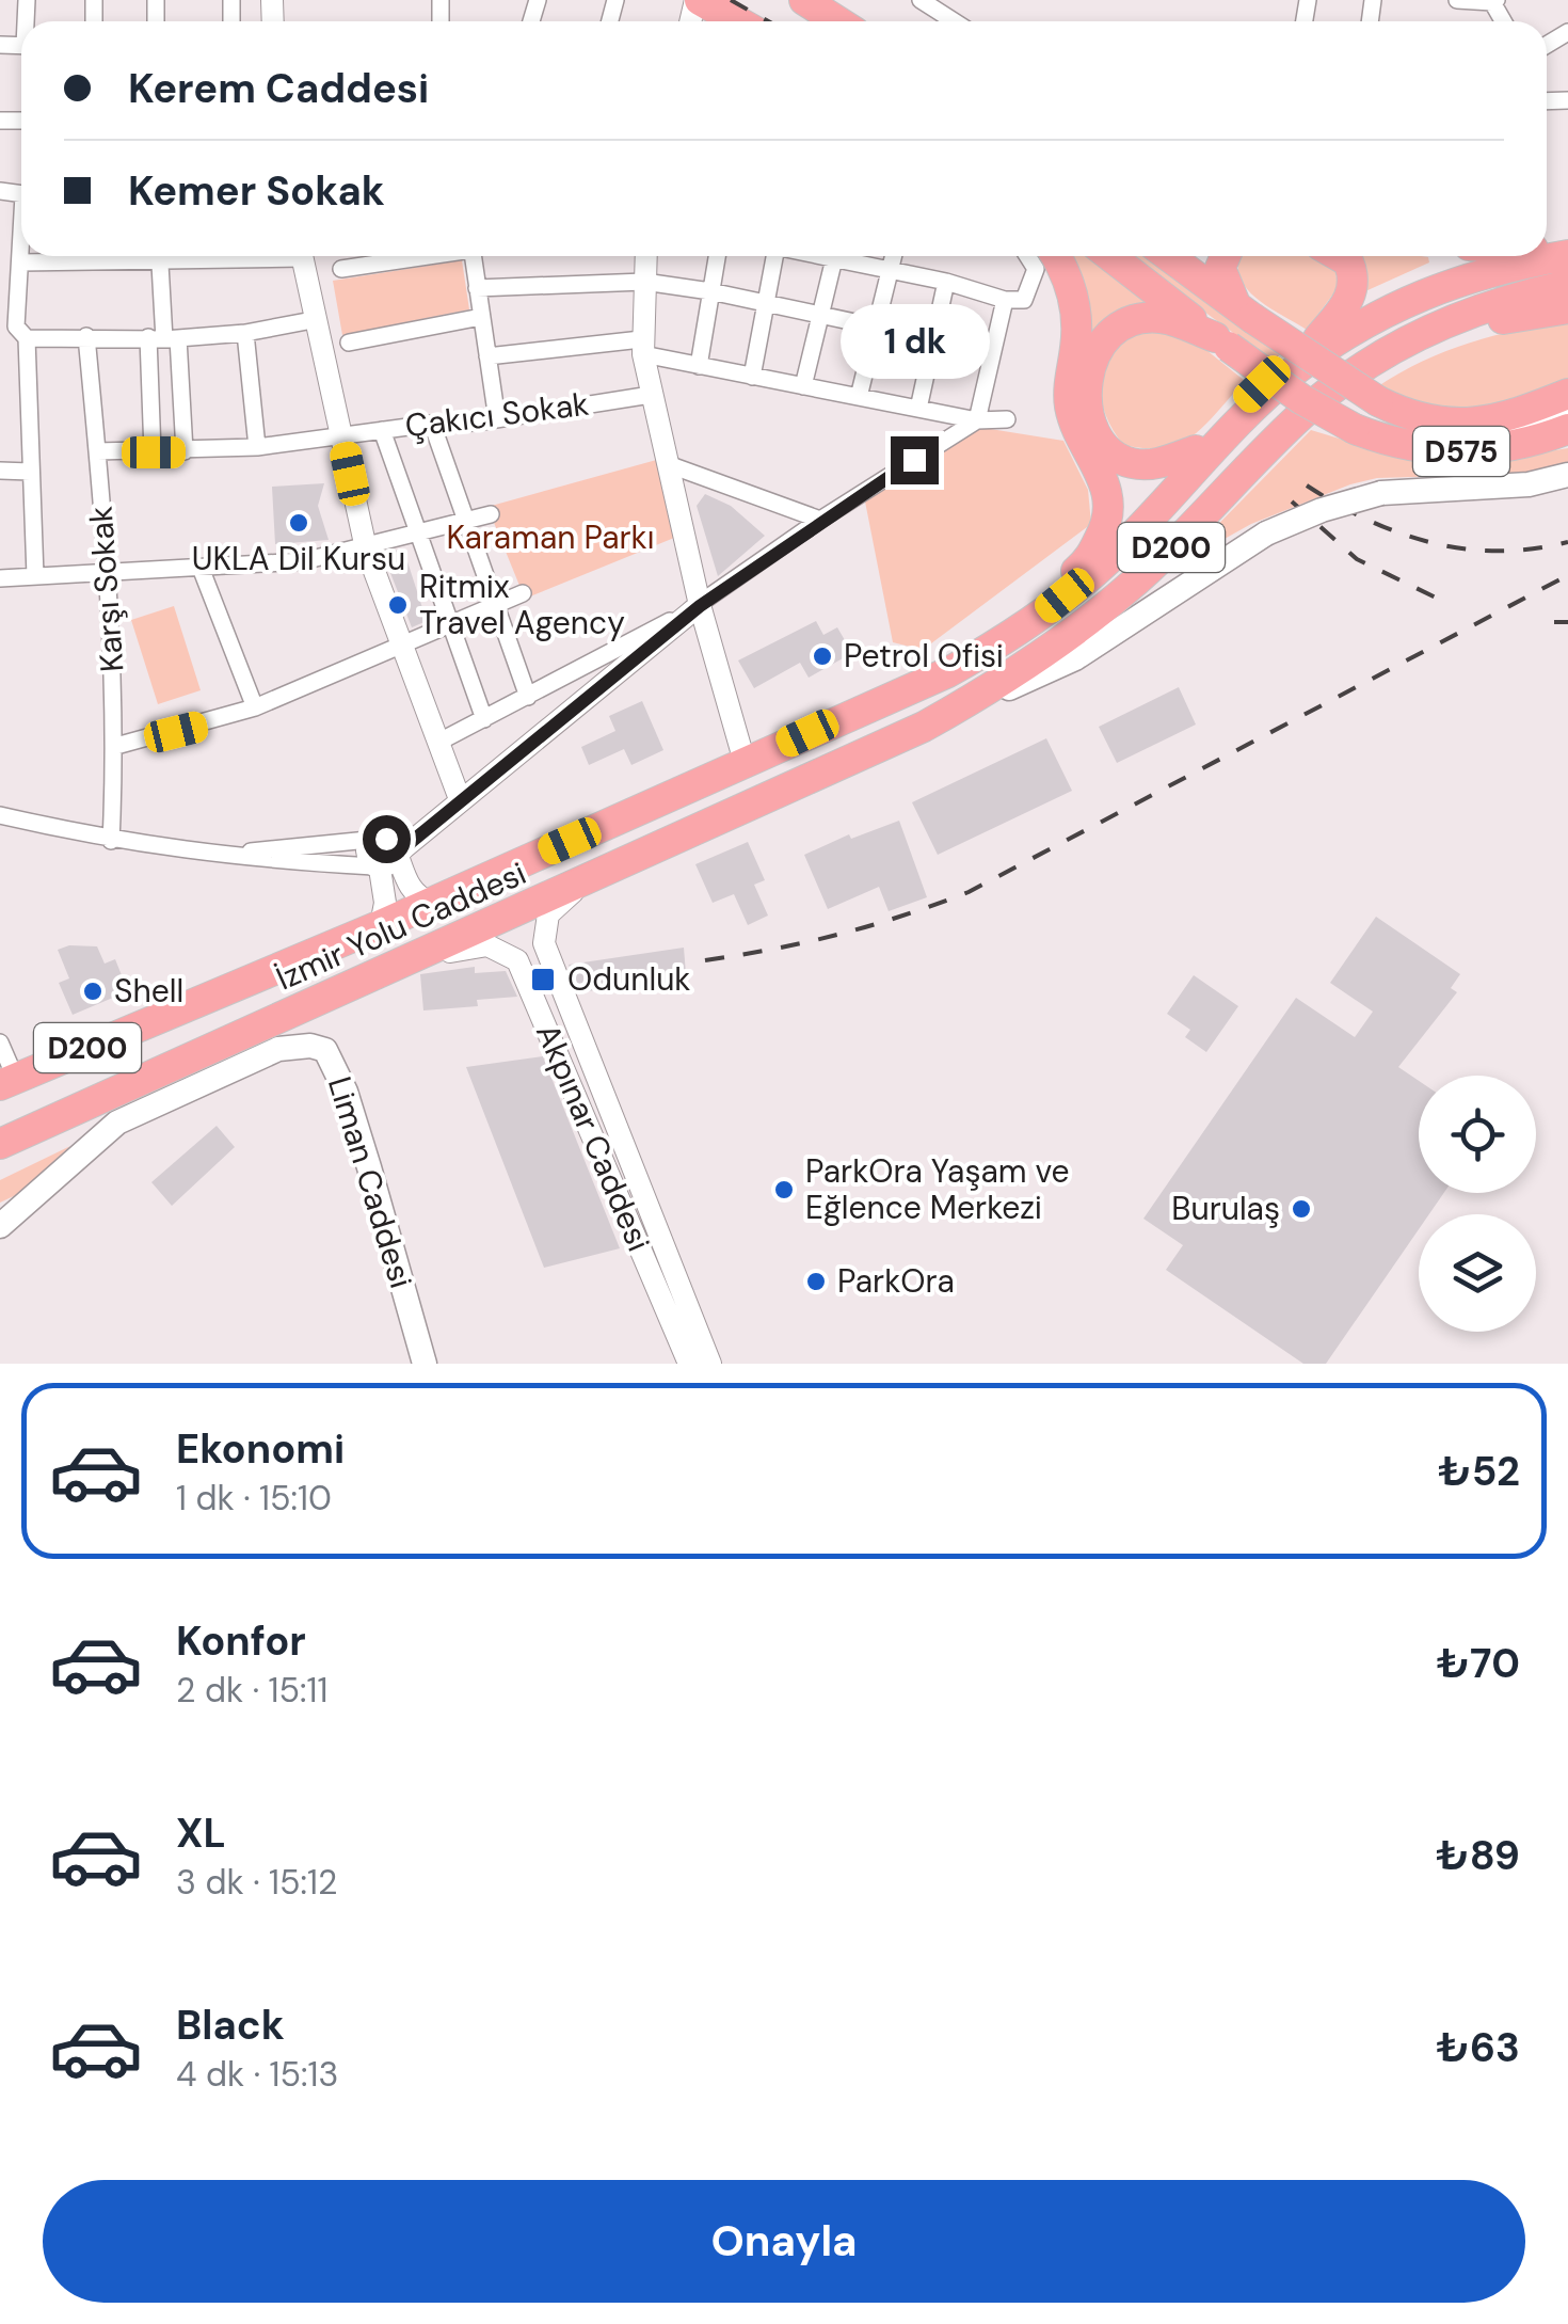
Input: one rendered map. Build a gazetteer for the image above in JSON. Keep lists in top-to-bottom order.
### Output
{
  "streets": {
    "highway": ["D575", "D200", "İzmir Yolu Caddesi"],
    "main road": ["Liman Caddesi"],
    "street": ["Çakıcı Sokak", "Karşı Sokak", "Akpınar Caddesi"]
  },
  "crossings": [
    ["Çakıcı Sokak", "Karşı Sokak"],
    ["İzmir Yolu Caddesi", "Akpınar Caddesi"]
  ],
  "parks": ["Karaman Parkı"],
  "places": {
    "other": [
      "UKLA Dil Kursu",
      "Ritmix Travel Agency",
      "Petrol Ofisi",
      "Shell",
      "ParkOra Yaşam ve Eğlence Merkezi",
      "Burulaş",
      "ParkOra"
    ],
    "transit": ["Odunluk"]
  },
  "page": {
    "banner": ["Kerem Caddesi", "Kemer Sokak"],
    "bubble": "1 dk",
    "list": [
      {
        "name": "Ekonomi",
        "note": "1 dk · 15:10",
        "value": "₺52"
      },
      {
        "name": "Konfor",
        "note": "2 dk · 15:11",
        "value": "₺70"
      },
      {
        "name": "XL",
        "note": "3 dk · 15:12",
        "value": "₺89"
      },
      {
        "name": "Black",
        "note": "4 dk · 15:13",
        "value": "₺63"
      }
    ],
    "buttons": "Onayla"
  }
}
